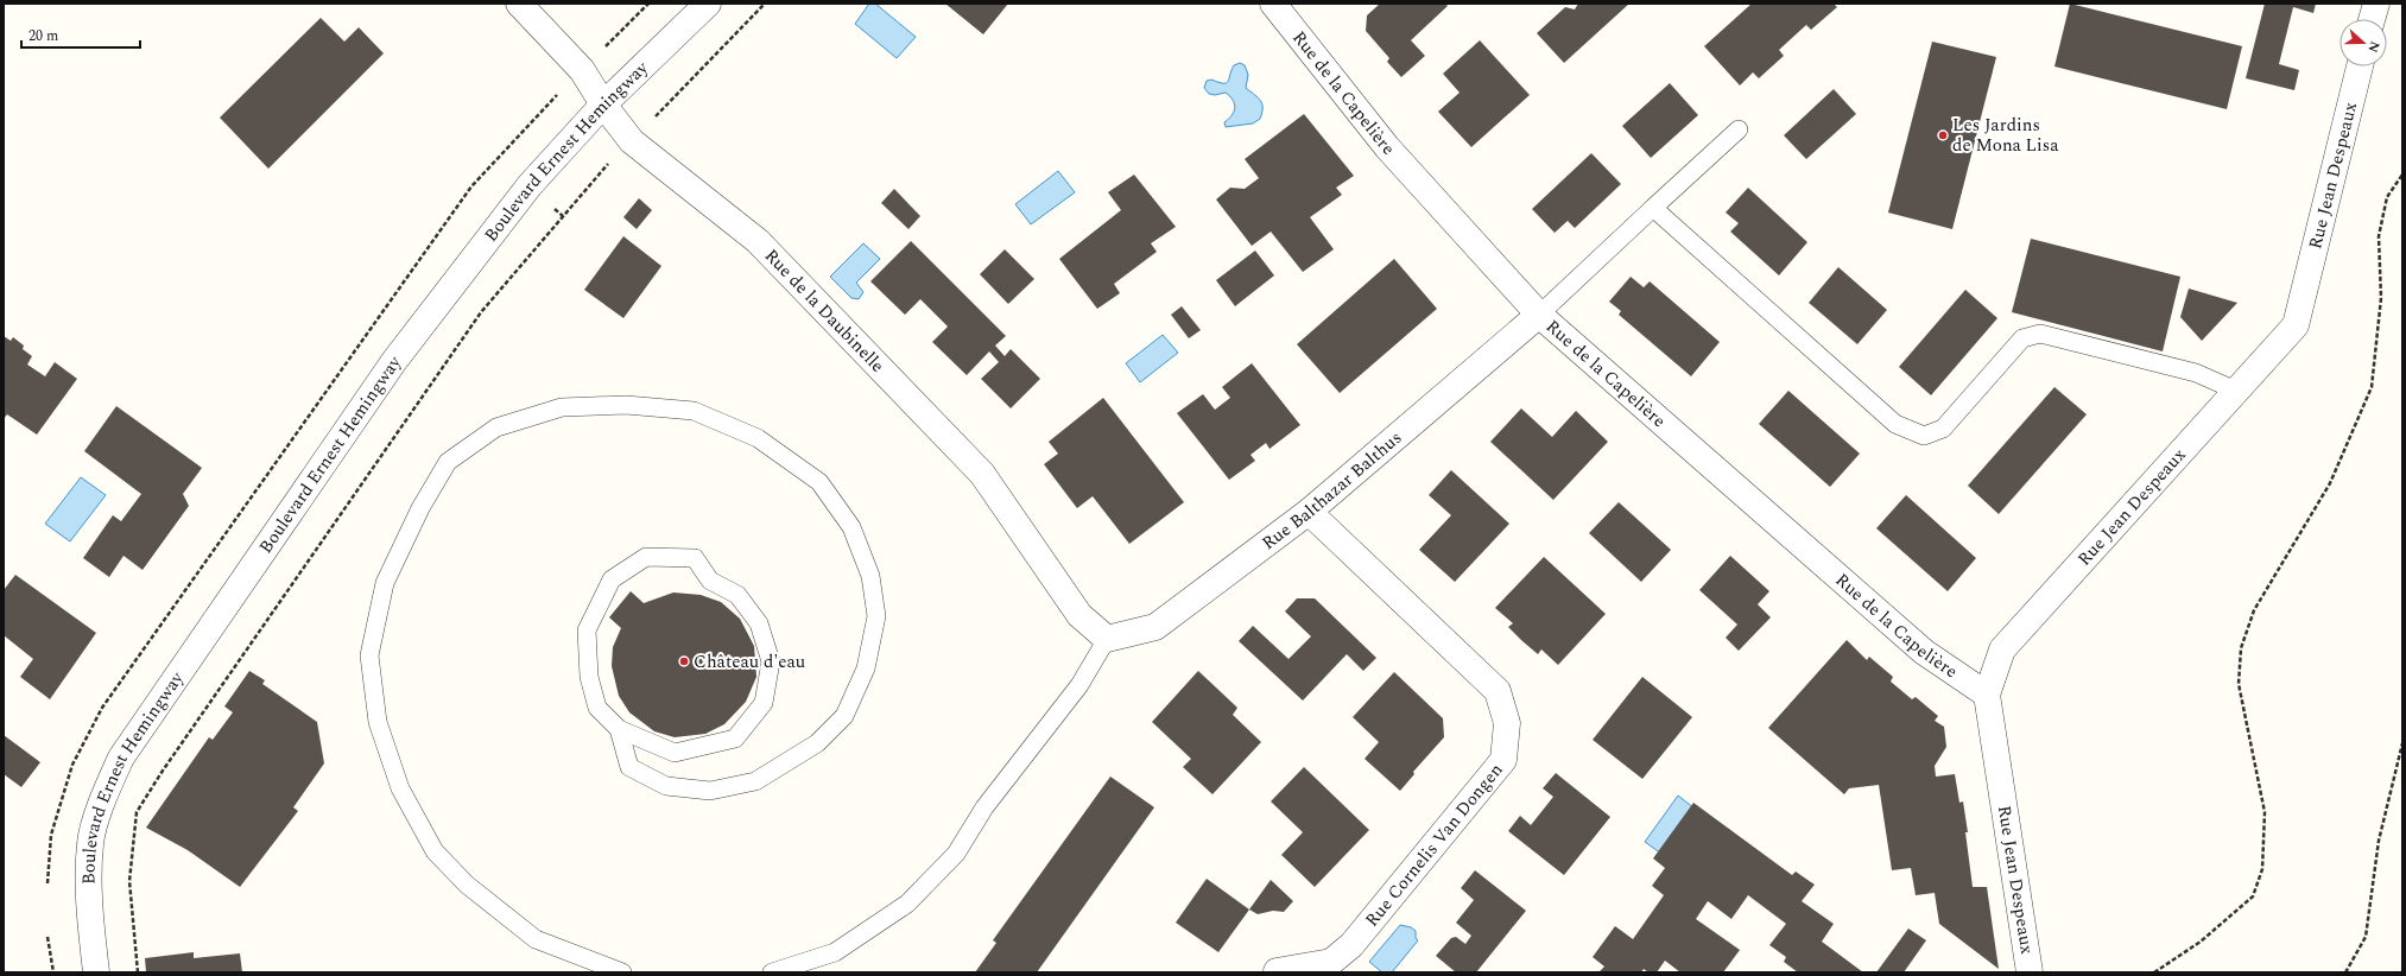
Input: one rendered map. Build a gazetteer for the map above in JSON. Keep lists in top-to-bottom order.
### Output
{
  "streets": {
    "street": [
      "Rue de la Capelière",
      "Boulevard Ernest Hemingway",
      "Rue Jean Despeaux",
      "Rue de la Daubinelle",
      "Rue Balthazar Balthus",
      "Rue Cornelis Van Dongen"
    ]
  },
  "crossings": [
    ["Rue de la Capelière", "Rue Jean Despeaux"],
    ["Rue de la Capelière", "Rue Balthazar Balthus"],
    ["Boulevard Ernest Hemingway", "Rue de la Daubinelle"],
    ["Rue de la Daubinelle", "Rue Balthazar Balthus"],
    ["Rue Balthazar Balthus", "Rue Cornelis Van Dongen"]
  ],
  "places": ["Les Jardins de Mona Lisa", "Château d'eau"],
  "scale_bar": "20 m",
  "north": "right"
}
